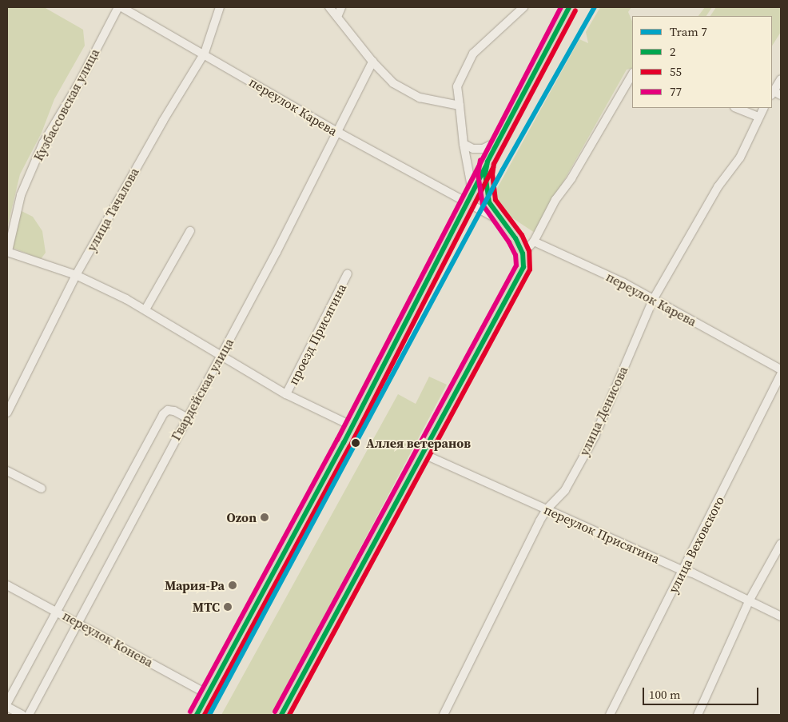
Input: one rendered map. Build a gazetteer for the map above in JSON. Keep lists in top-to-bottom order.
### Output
{
  "streets": {
    "street": [
      "Кузбассовская улица",
      "переулок Карева",
      "улица Тачалова",
      "проезд Присягина",
      "Гвардейская улица",
      "улица Денисова",
      "переулок Присягина",
      "улица Веховского",
      "переулок Конева"
    ]
  },
  "crossings": [
    ["Кузбассовская улица", "переулок Карева"],
    ["переулок Карева", "улица Тачалова"],
    ["переулок Карева", "Гвардейская улица"],
    ["переулок Карева", "улица Денисова"],
    ["Гвардейская улица", "переулок Конева"],
    ["улица Денисова", "переулок Присягина"],
    ["переулок Присягина", "улица Веховского"]
  ],
  "places": [
    "Аллея ветеранов",
    "Ozon",
    "Мария-Ра",
    "МТС"
  ],
  "lines": [
    "tram line 7",
    "transit line 2",
    "transit line 77",
    "transit line 55"
  ],
  "legend": [
    "Tram 7",
    "2",
    "55",
    "77"
  ],
  "scale_bar": "100 m"
}
